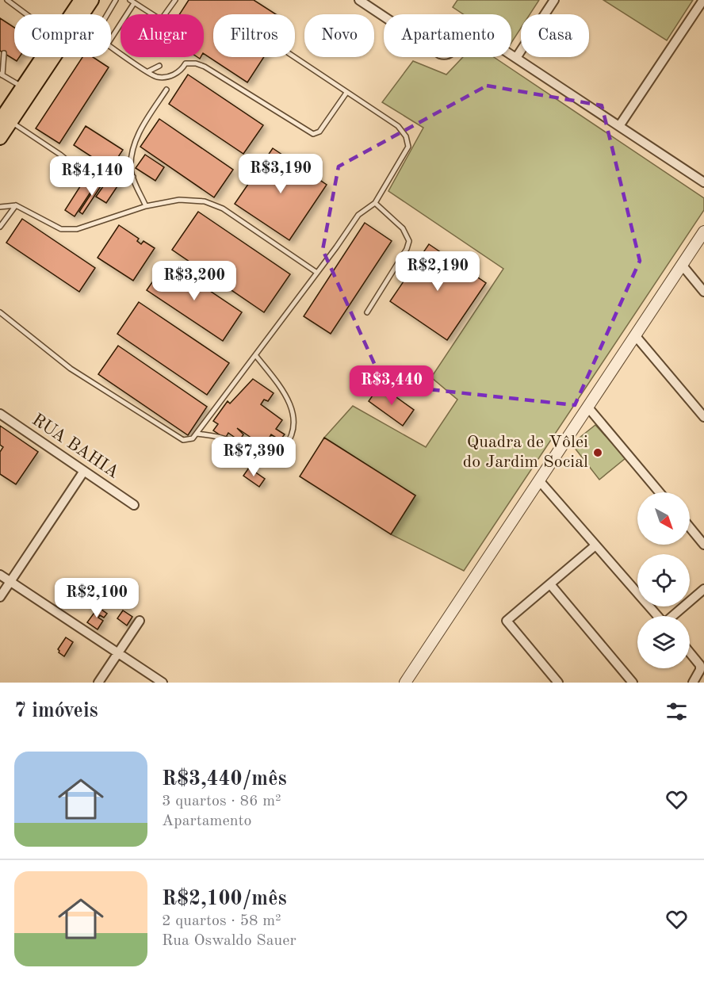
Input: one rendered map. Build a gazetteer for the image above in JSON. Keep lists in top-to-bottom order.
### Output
{
  "streets": {
    "street": ["RUA BAHIA"]
  },
  "places": ["Quadra de Vôlei do Jardim Social"],
  "north": "bottom right",
  "page": {
    "chip": [
      "Comprar",
      "Alugar",
      "Filtros",
      "Novo",
      "Apartamento",
      "Casa"
    ],
    "price": [
      "R$3,190",
      "R$4,140",
      "R$2,190",
      "R$3,200",
      "R$3,440",
      "R$7,390",
      "R$2,100"
    ],
    "heading": "7 imóveis",
    "list": [
      {
        "name": "R$3,440/mês",
        "note": "3 quartos · 86 m² · Apartamento"
      },
      {
        "name": "R$2,100/mês",
        "note": "2 quartos · 58 m² · Rua Oswaldo Sauer"
      }
    ]
  }
}
